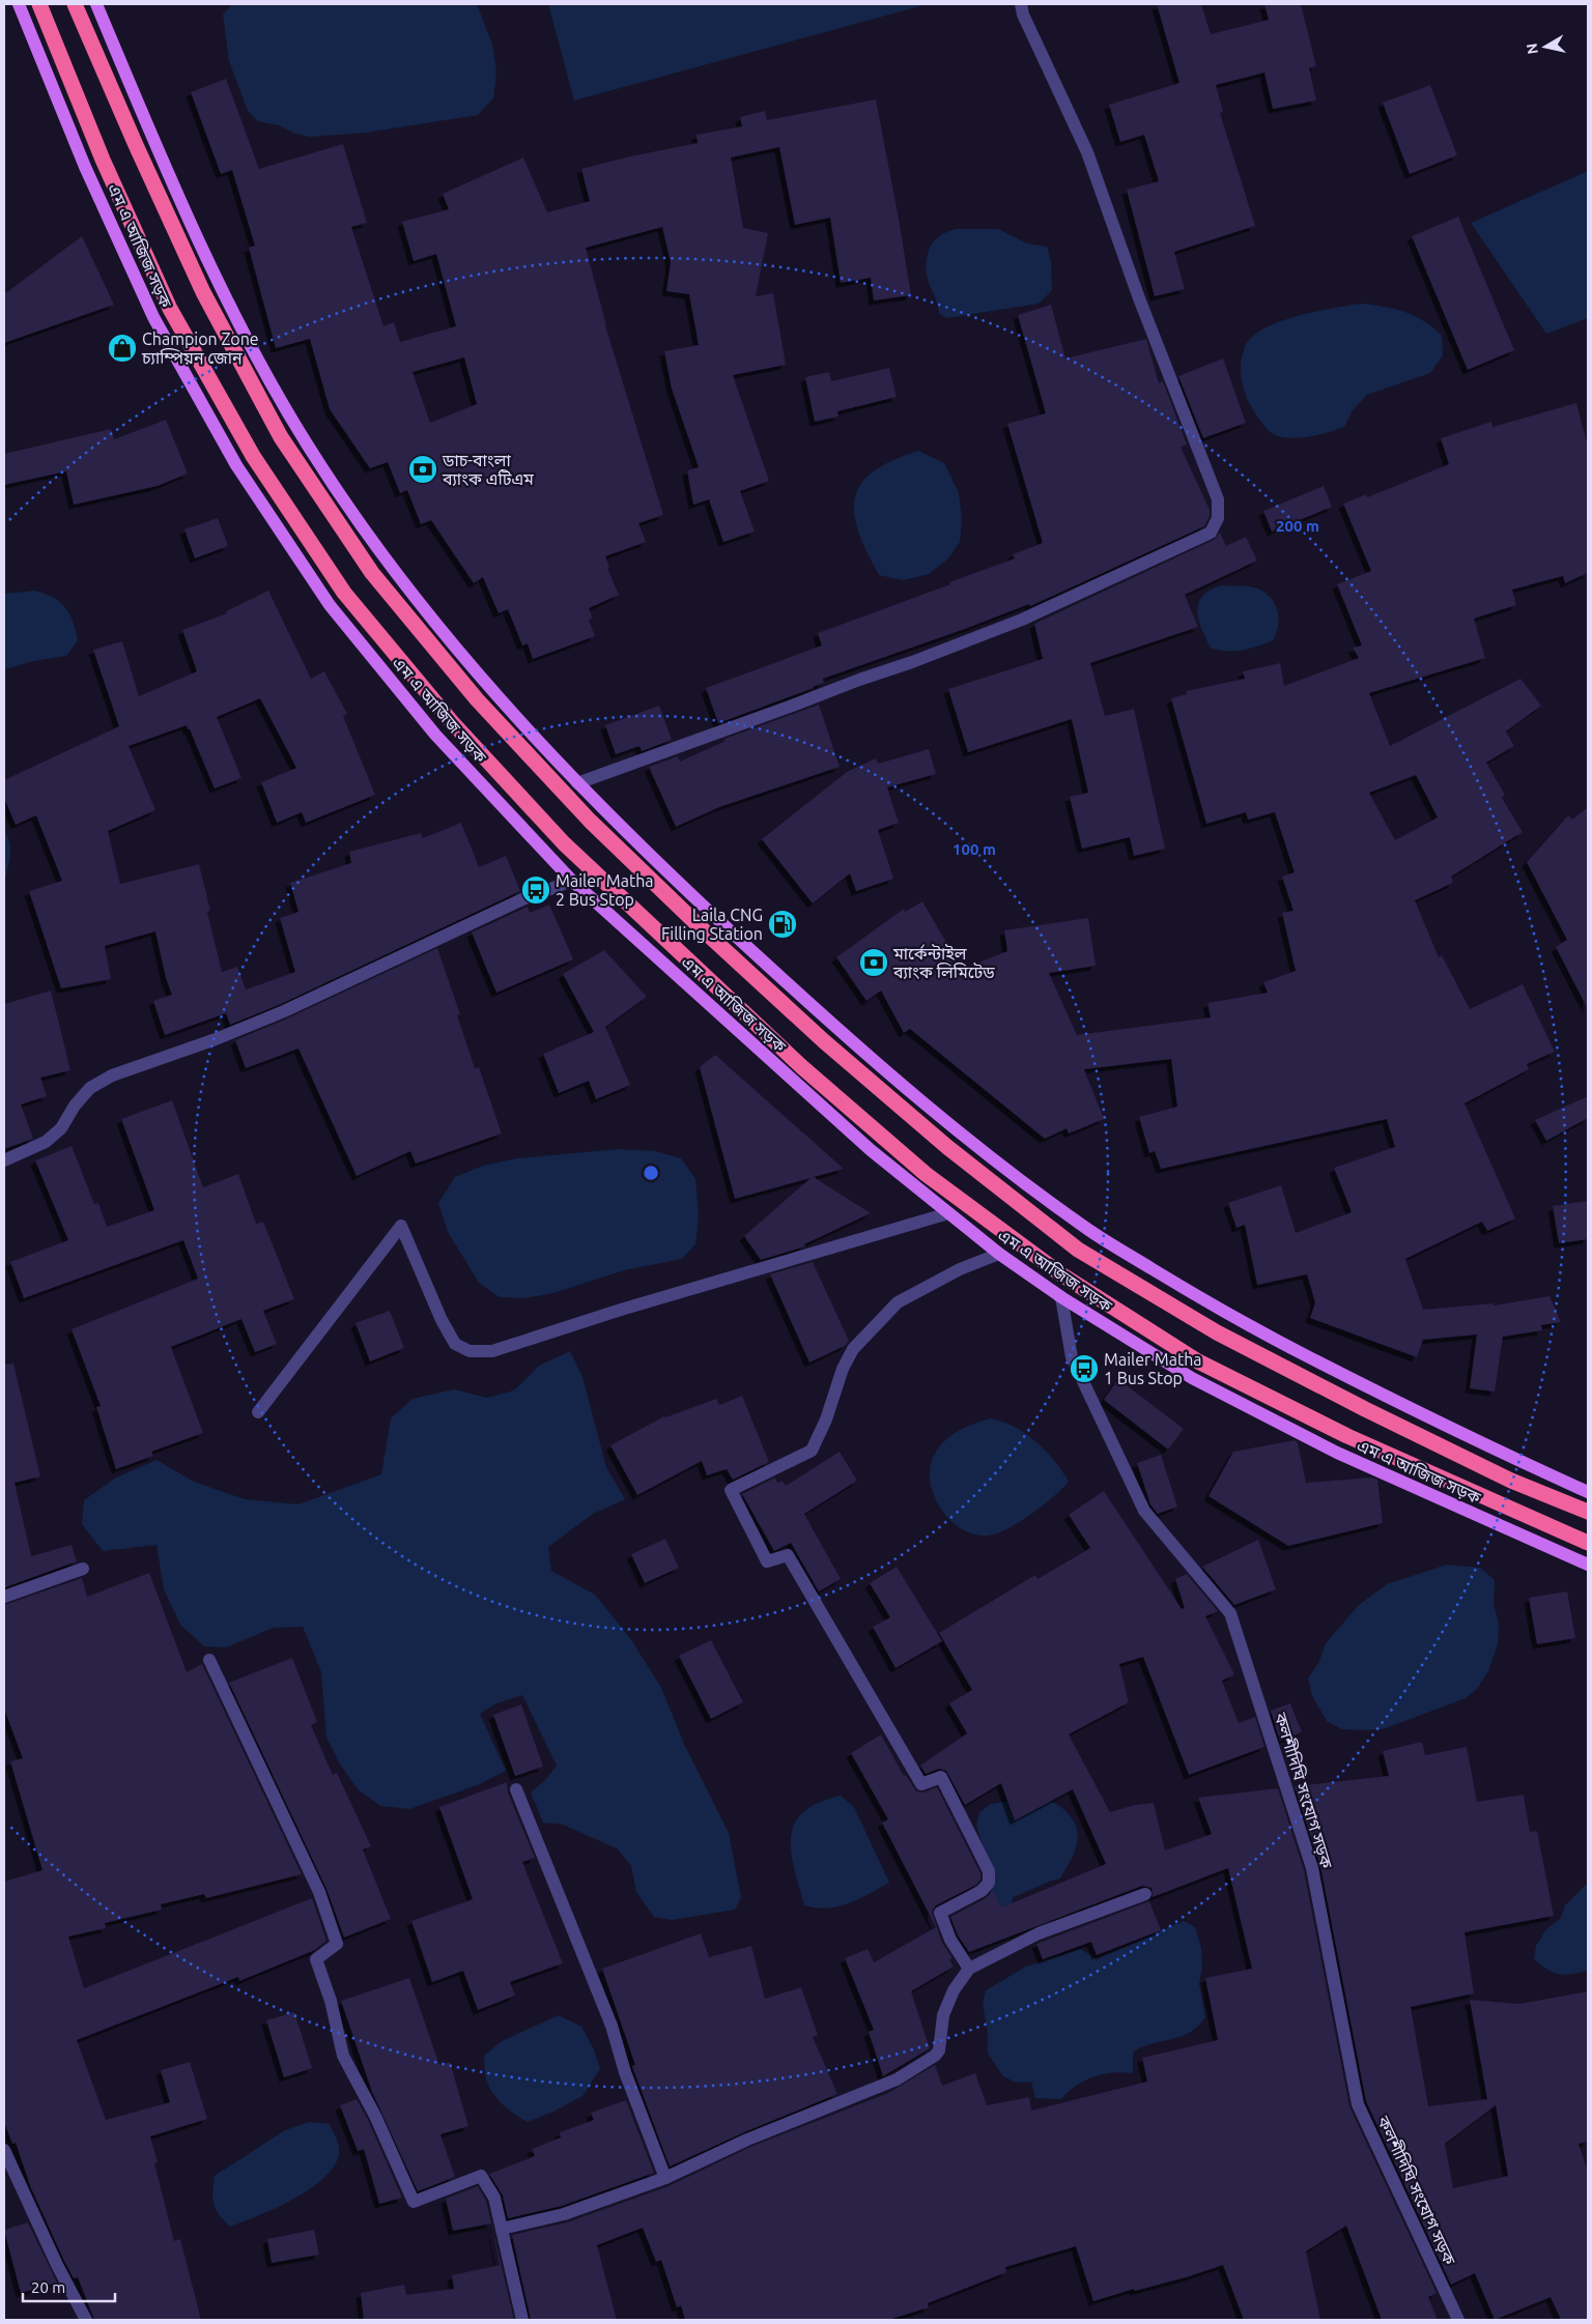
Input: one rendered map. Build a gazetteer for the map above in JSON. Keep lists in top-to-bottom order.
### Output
{
  "streets": {
    "main road": ["এম এ আজিজ সড়ক"],
    "street": ["কলশীদিঘি সংযোগ সড়ক"]
  },
  "crossings": [
    ["এম এ আজিজ সড়ক", "কলশীদিঘি সংযোগ সড়ক"]
  ],
  "places": {
    "shop": ["Champion Zone চ্যাম্পিয়ন জোন"],
    "bank": ["ডাচ-বাংলা ব্যাংক এটিএম", "মার্কেন্টাইল ব্যাংক লিমিটেড"],
    "bus stop": ["Mailer Matha 2 Bus Stop", "Mailer Matha 1 Bus Stop"],
    "fuel station": ["Laila CNG Filling Station"]
  },
  "scale_bar": "20 m",
  "north": "left",
  "rings": ["200 m", "100 m"]
}
